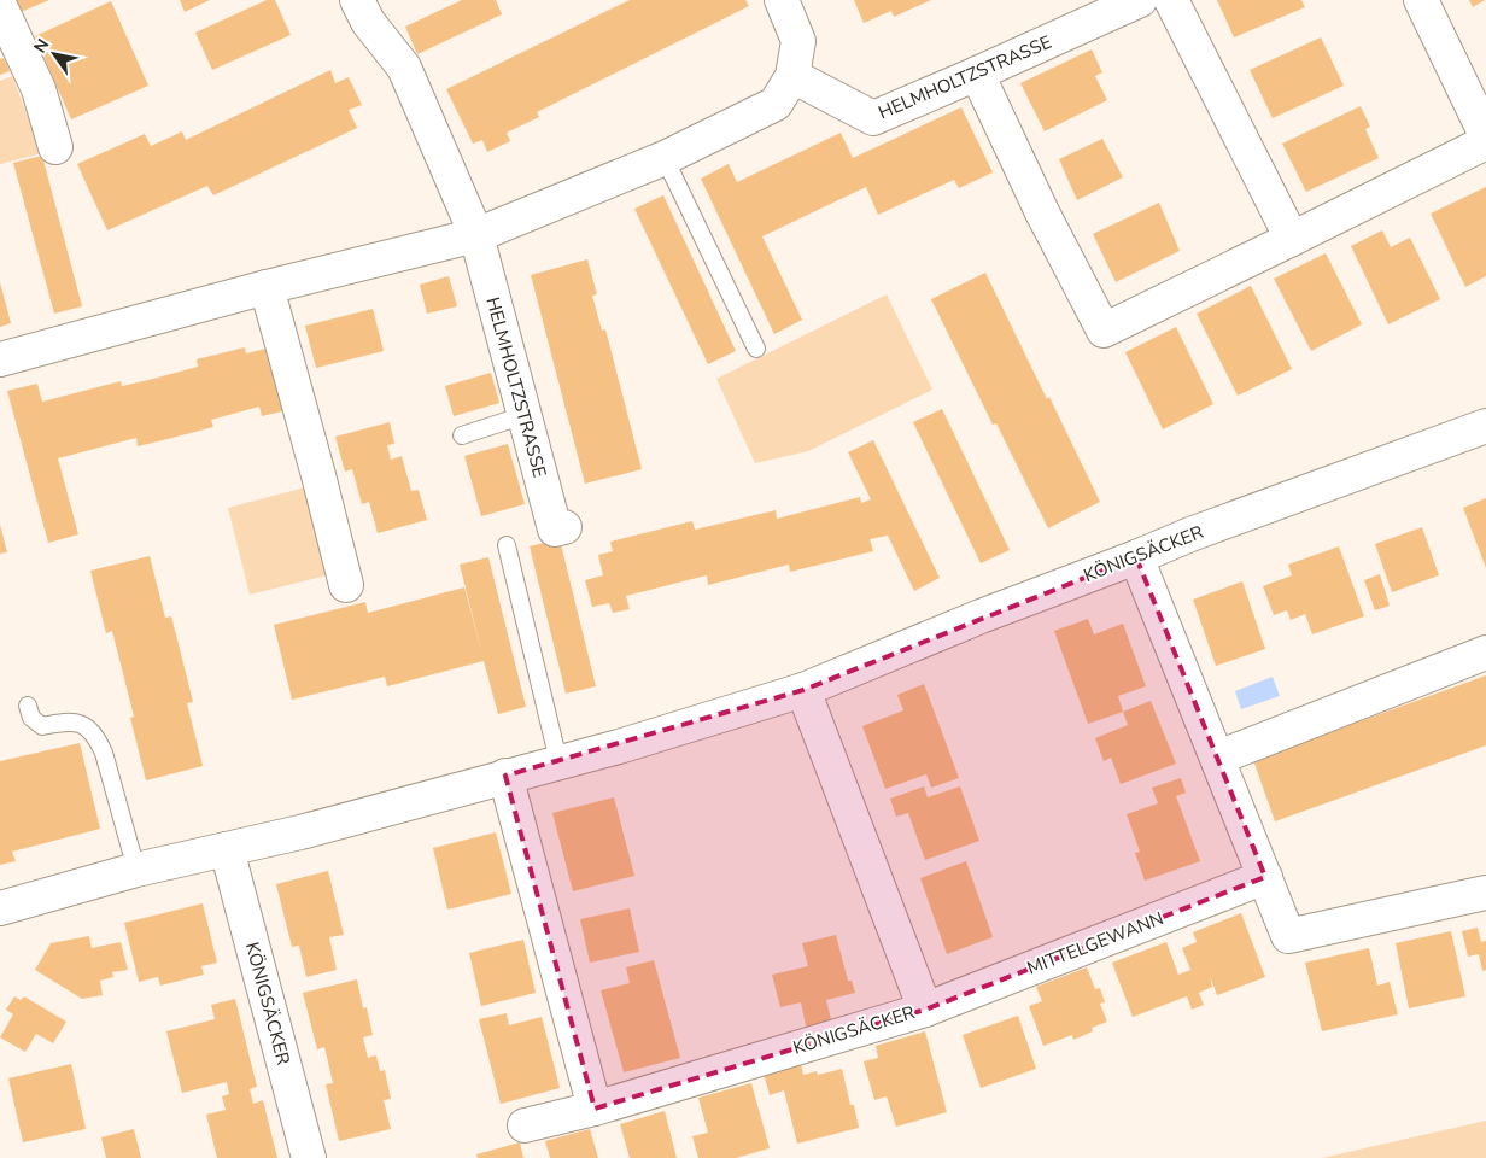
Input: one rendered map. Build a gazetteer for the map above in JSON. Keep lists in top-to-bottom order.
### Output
{
  "streets": {
    "street": ["HELMHOLTZSTRASSE", "KÖNIGSÄCKER", "MITTELGEWANN"]
  },
  "crossings": [
    ["KÖNIGSÄCKER", "MITTELGEWANN"]
  ],
  "north": "top left"
}
